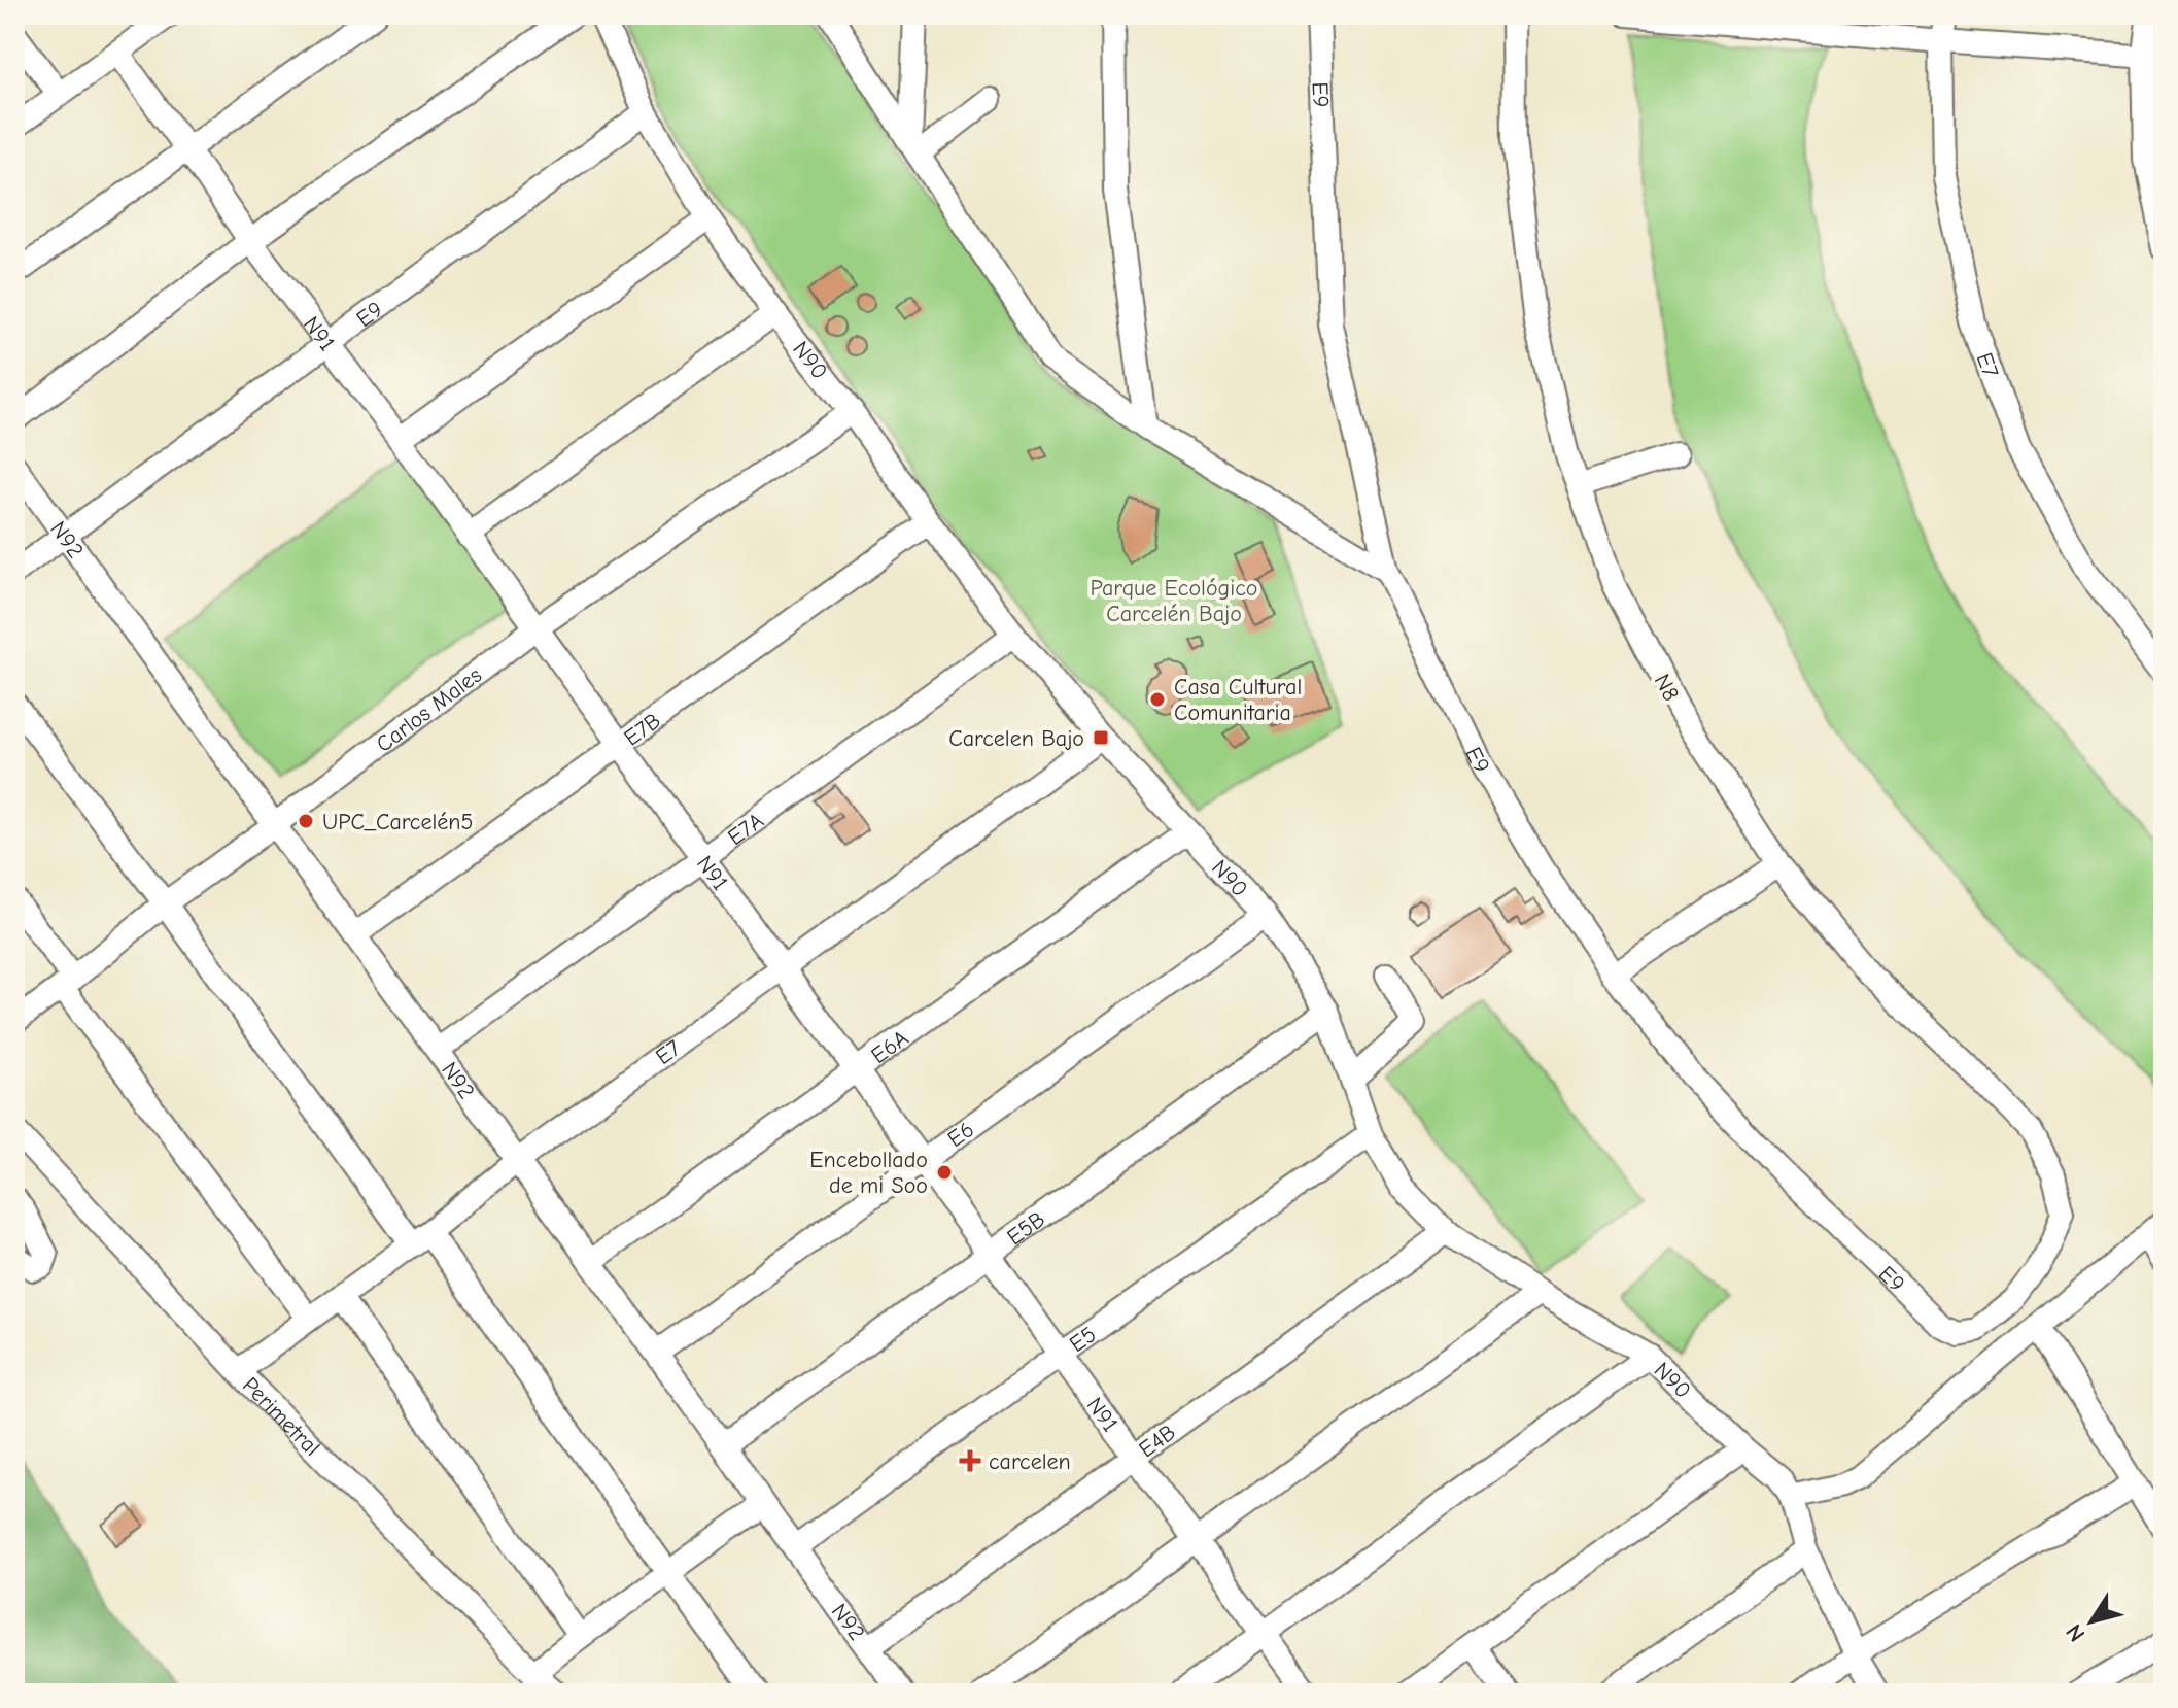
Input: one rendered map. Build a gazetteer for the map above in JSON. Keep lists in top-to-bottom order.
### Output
{
  "streets": {
    "street": [
      "E9",
      "N91",
      "N90",
      "E7",
      "N92",
      "N8",
      "Carlos Males",
      "E7B",
      "E7A",
      "E6A",
      "E6",
      "E5B",
      "E5",
      "Perimetral",
      "E4B"
    ]
  },
  "crossings": [
    ["E9", "N91"],
    ["E9", "N90"],
    ["E9", "N92"],
    ["E9", "N8"],
    ["N91", "E7"],
    ["N91", "Carlos Males"],
    ["N91", "E7B"],
    ["N91", "E7A"],
    ["N91", "E6A"],
    ["N91", "E6"],
    ["N91", "E5B"],
    ["N91", "E5"],
    ["N91", "E4B"],
    ["N90", "E7"],
    ["N90", "Carlos Males"],
    ["N90", "E7B"],
    ["N90", "E7A"],
    ["N90", "E6A"],
    ["N90", "E6"],
    ["N90", "E5B"],
    ["N90", "E5"],
    ["N90", "E4B"],
    ["E7", "N92"],
    ["E7", "Perimetral"],
    ["N92", "Carlos Males"],
    ["N92", "E7B"],
    ["N92", "E7A"],
    ["N92", "E6A"],
    ["N92", "E6"],
    ["N92", "E5B"],
    ["N92", "E5"],
    ["N92", "E4B"]
  ],
  "parks": ["Parque Ecológico Carcelén Bajo"],
  "places": {
    "other": ["Casa Cultural Comunitaria", "UPC_Carcelén5", "Encebollado de mi Soo"],
    "transit": ["Carcelen Bajo"],
    "health": ["carcelen"]
  },
  "north": "bottom left"
}
